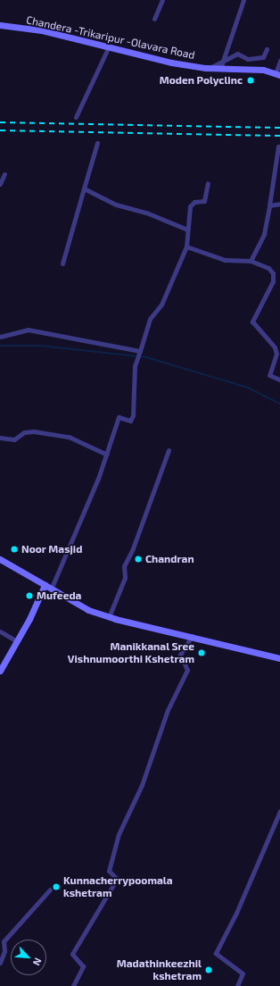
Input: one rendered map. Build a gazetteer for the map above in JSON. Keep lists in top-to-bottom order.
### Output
{
  "streets": {
    "main road": ["Chandera -Trikaripur -Olavara Road"]
  },
  "places": [
    "Moden Polyclinc",
    "Noor Masjid",
    "Chandran",
    "Mufeeda",
    "Manikkanal Sree Vishnumoorthi Kshetram",
    "Kunnacherrypoomala kshetram",
    "Madathinkeezhil kshetram"
  ],
  "north": "bottom right"
}
